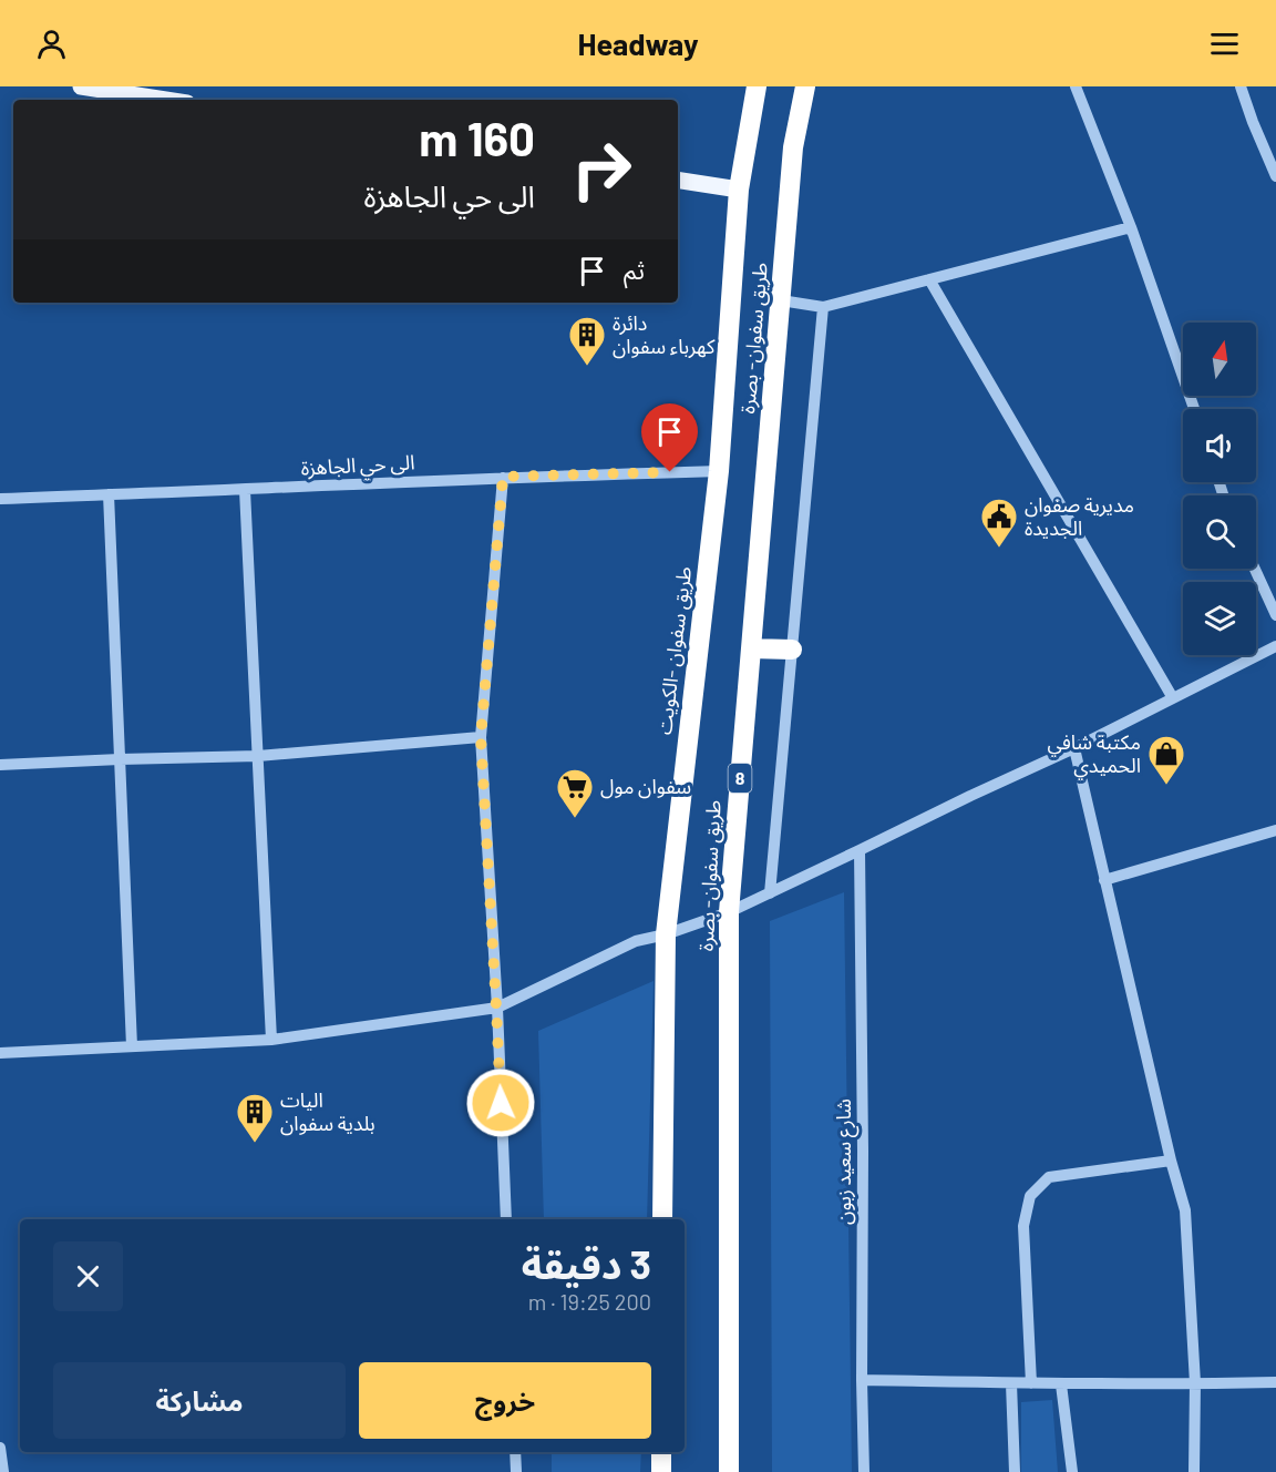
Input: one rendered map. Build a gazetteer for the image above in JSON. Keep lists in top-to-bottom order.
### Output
{
  "streets": {
    "highway": ["طريق سفوان- بصرة", "طريق سفوان -الكويت", "8"],
    "street": ["الى حي الجاهزة", "شارع سعيد زبون"]
  },
  "crossings": [
    ["الى حي الجاهزة", "طريق سفوان -الكويت"]
  ],
  "places": {
    "building": ["دائرة كهرباء سفوان", "اليات بلدية سفوان"],
    "public building": ["مديرية صفوان الجديدة"],
    "shop": ["مكتبة شافي الحميدي"],
    "supermarket": ["سفوان مول"]
  },
  "north": "top",
  "page": {
    "header": "Headway",
    "turn": ["160 m", "الى حي الجاهزة"],
    "then": "ثم",
    "heading": ["3 دقيقة", "200 m · 19:25"],
    "buttons": ["خروج", "مشاركة"]
  }
}
